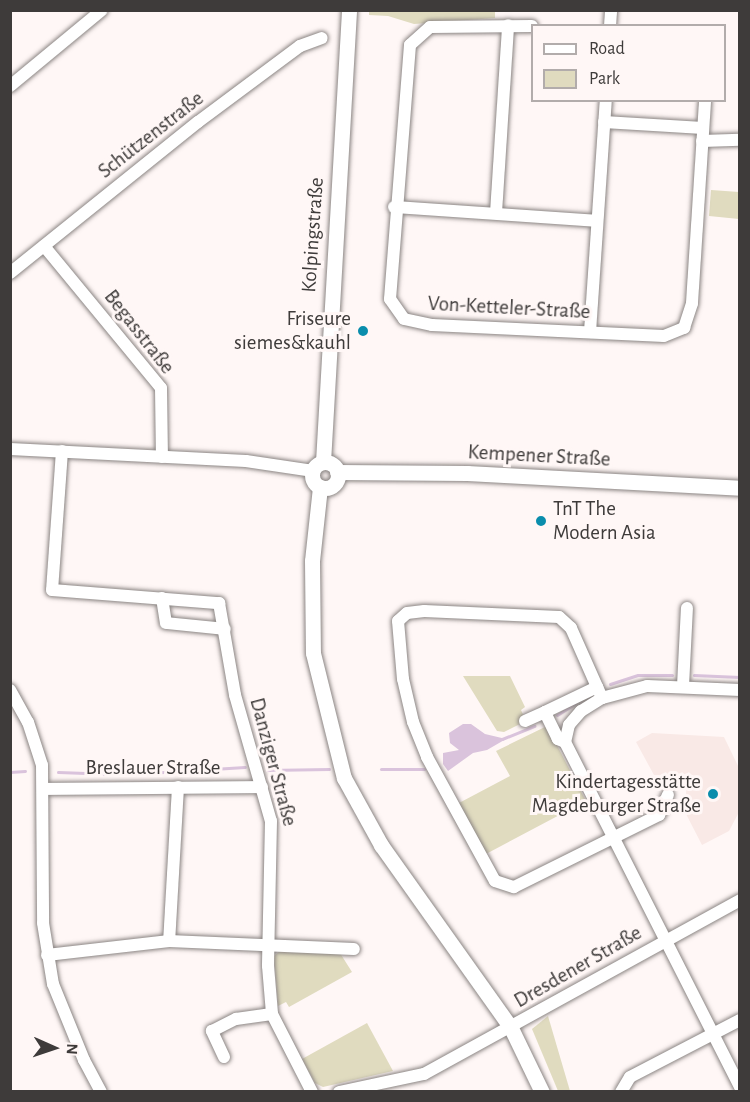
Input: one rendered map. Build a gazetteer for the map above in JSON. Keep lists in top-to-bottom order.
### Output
{
  "streets": {
    "main road": ["Kolpingstraße", "Kempener Straße"],
    "street": [
      "Schützenstraße",
      "Von-Ketteler-Straße",
      "Begasstraße",
      "Danziger Straße",
      "Breslauer Straße",
      "Dresdener Straße"
    ]
  },
  "crossings": [
    ["Schützenstraße", "Begasstraße"],
    ["Kolpingstraße", "Kempener Straße"],
    ["Danziger Straße", "Breslauer Straße"]
  ],
  "places": ["Friseure siemes&kauhl", "TnT The Modern Asia", "Kindertagesstätte Magdeburger Straße"],
  "legend": ["Road", "Park"],
  "north": "right"
}
